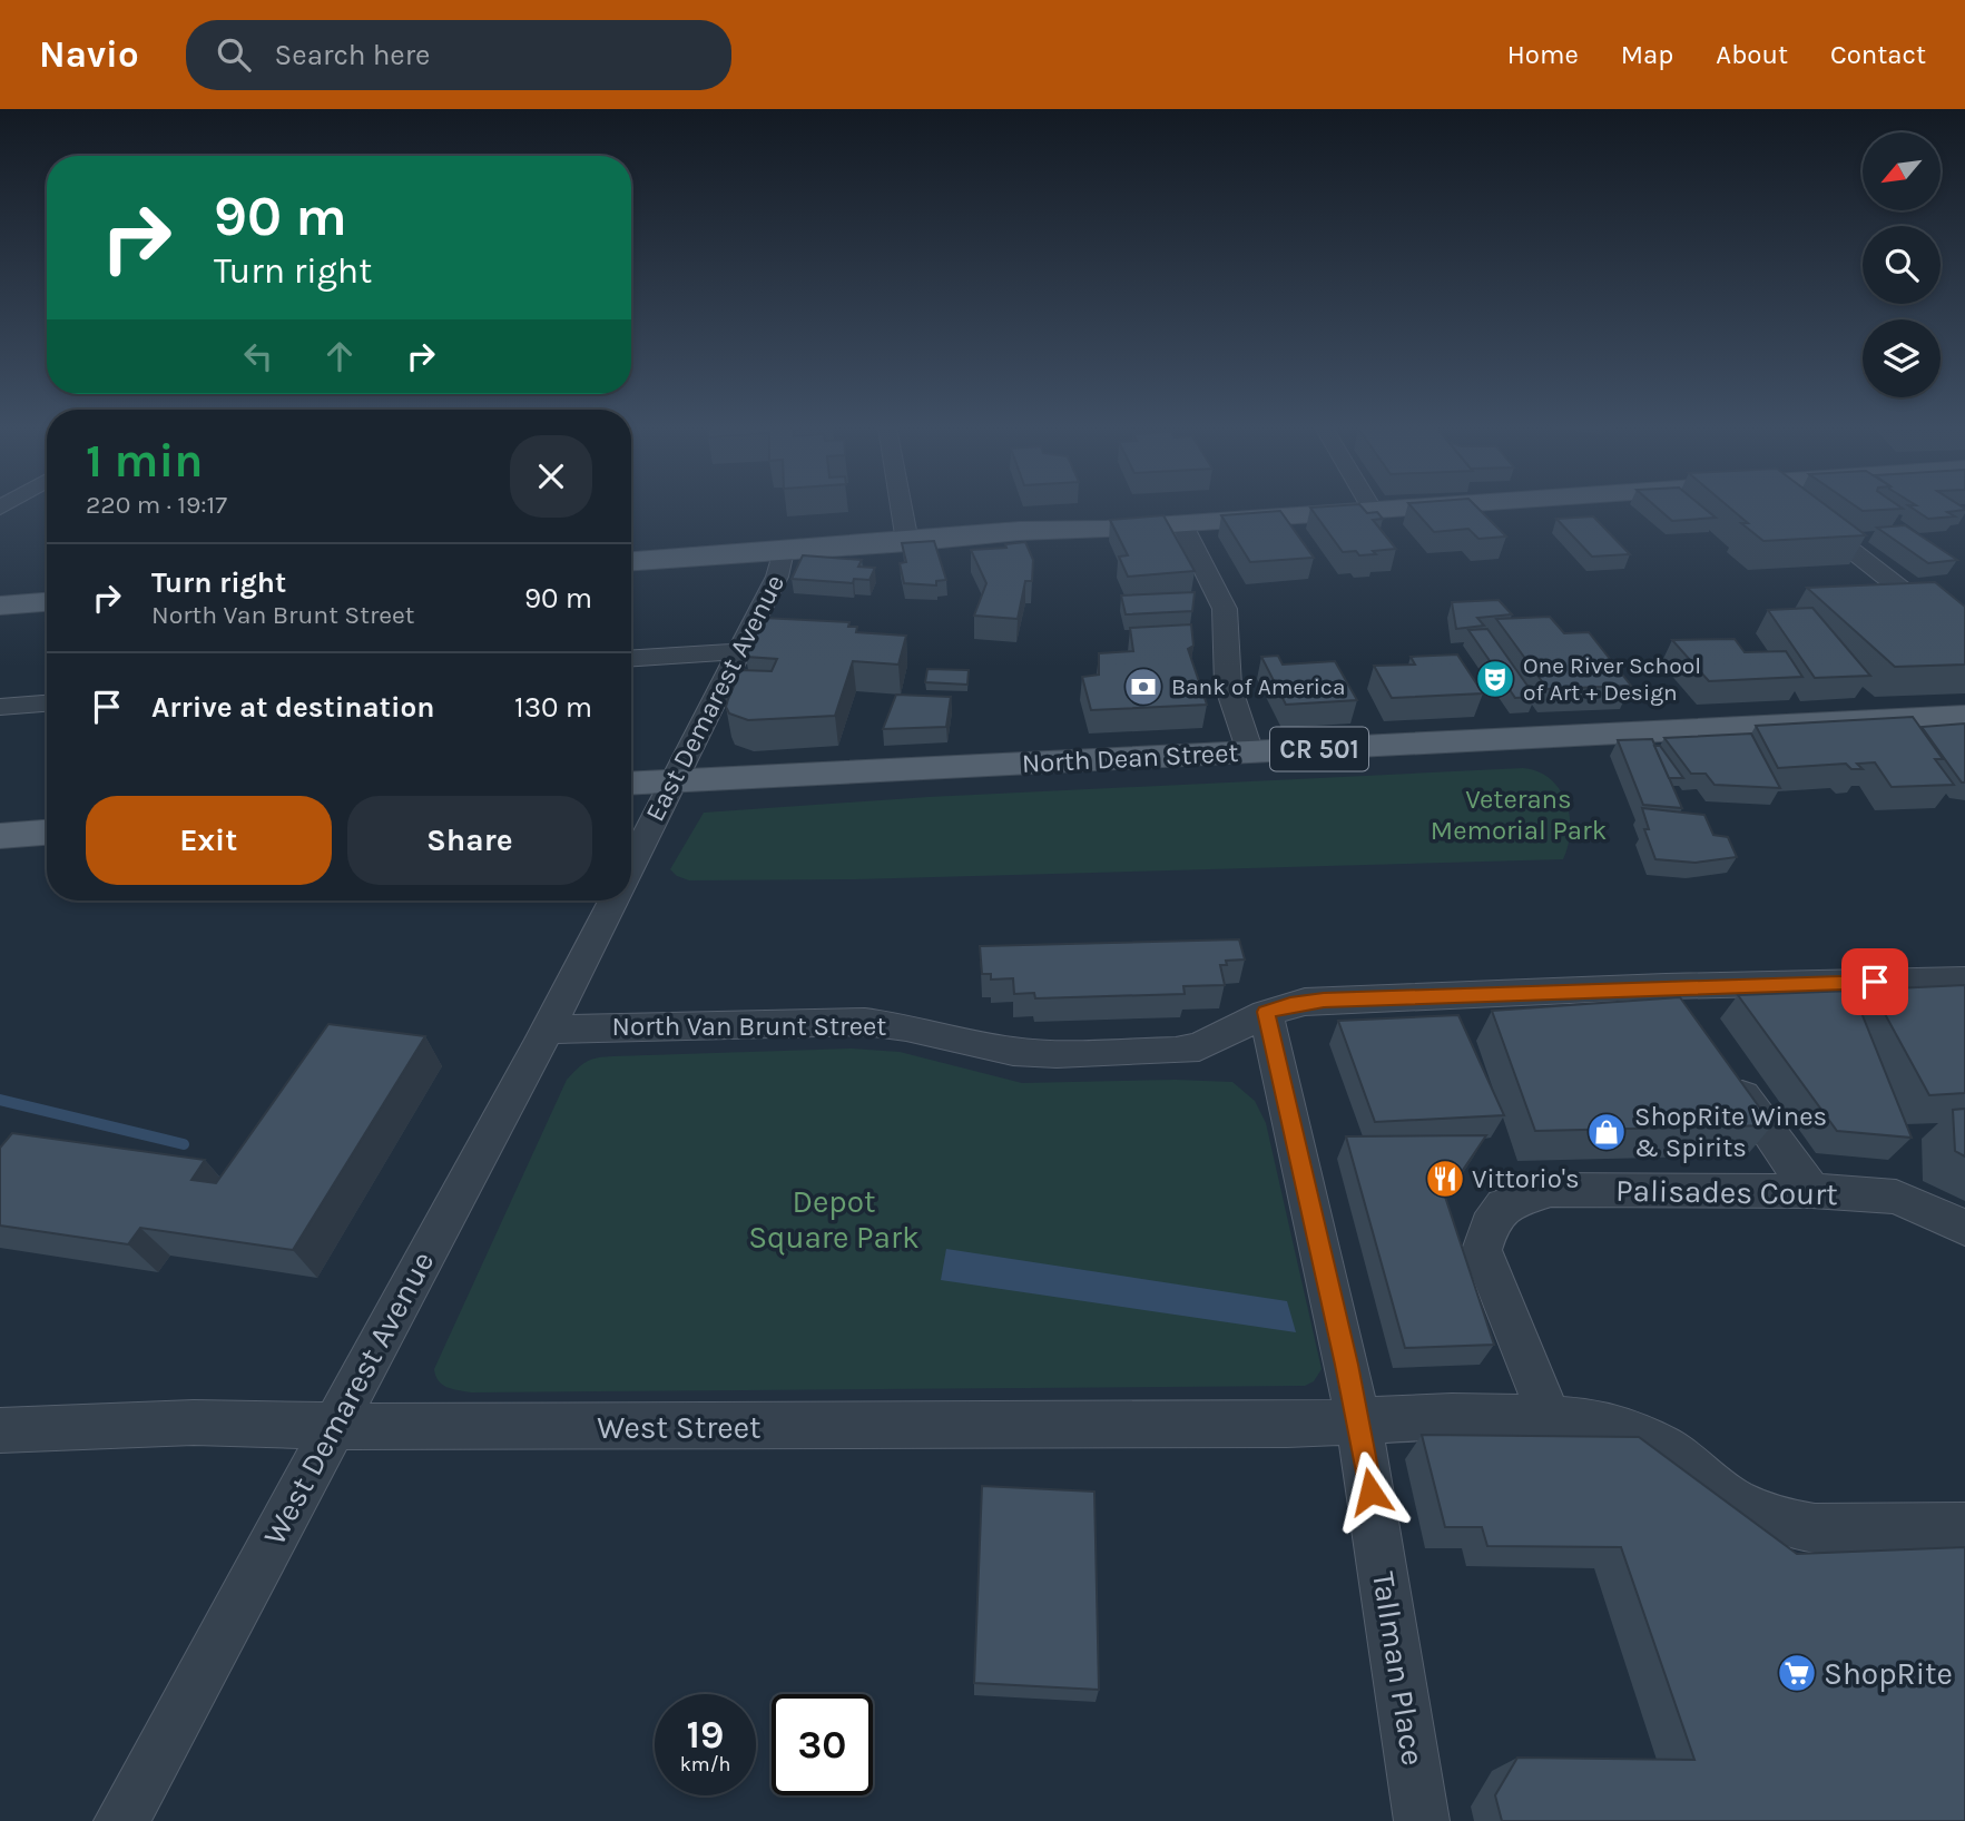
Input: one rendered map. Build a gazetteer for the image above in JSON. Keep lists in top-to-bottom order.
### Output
{
  "streets": {
    "main road": ["CR 501", "North Dean Street"],
    "street": [
      "East Demarest Avenue",
      "North Van Brunt Street",
      "Palisades Court",
      "West Demarest Avenue",
      "West Street",
      "Tallman Place"
    ]
  },
  "crossings": [
    ["East Demarest Avenue", "North Dean Street"],
    ["East Demarest Avenue", "West Demarest Avenue"],
    ["North Van Brunt Street", "West Demarest Avenue"],
    ["North Van Brunt Street", "Tallman Place"],
    ["Palisades Court", "West Street"],
    ["West Demarest Avenue", "West Street"],
    ["West Street", "Tallman Place"]
  ],
  "parks": ["Veterans Memorial Park", "Depot Square Park"],
  "places": {
    "theatre": ["One River School of Art + Design"],
    "bank": ["Bank of America"],
    "shop": ["ShopRite Wines & Spirits"],
    "restaurant": ["Vittorio's"],
    "supermarket": ["ShopRite"]
  },
  "north": "bottom left",
  "page": {
    "header": "Navio",
    "search": "Search here",
    "nav": [
      "Home",
      "Map",
      "About",
      "Contact"
    ],
    "turn": ["90 m", "Turn right"],
    "heading": ["1 min", "220 m · 19:17"],
    "list": [
      {
        "name": "Turn right",
        "note": "North Van Brunt Street",
        "value": "90 m"
      },
      {
        "name": "Arrive at destination",
        "value": "130 m"
      }
    ],
    "buttons": ["Exit", "Share"],
    "speed": "19 km/h",
    "limit": "30"
  }
}
